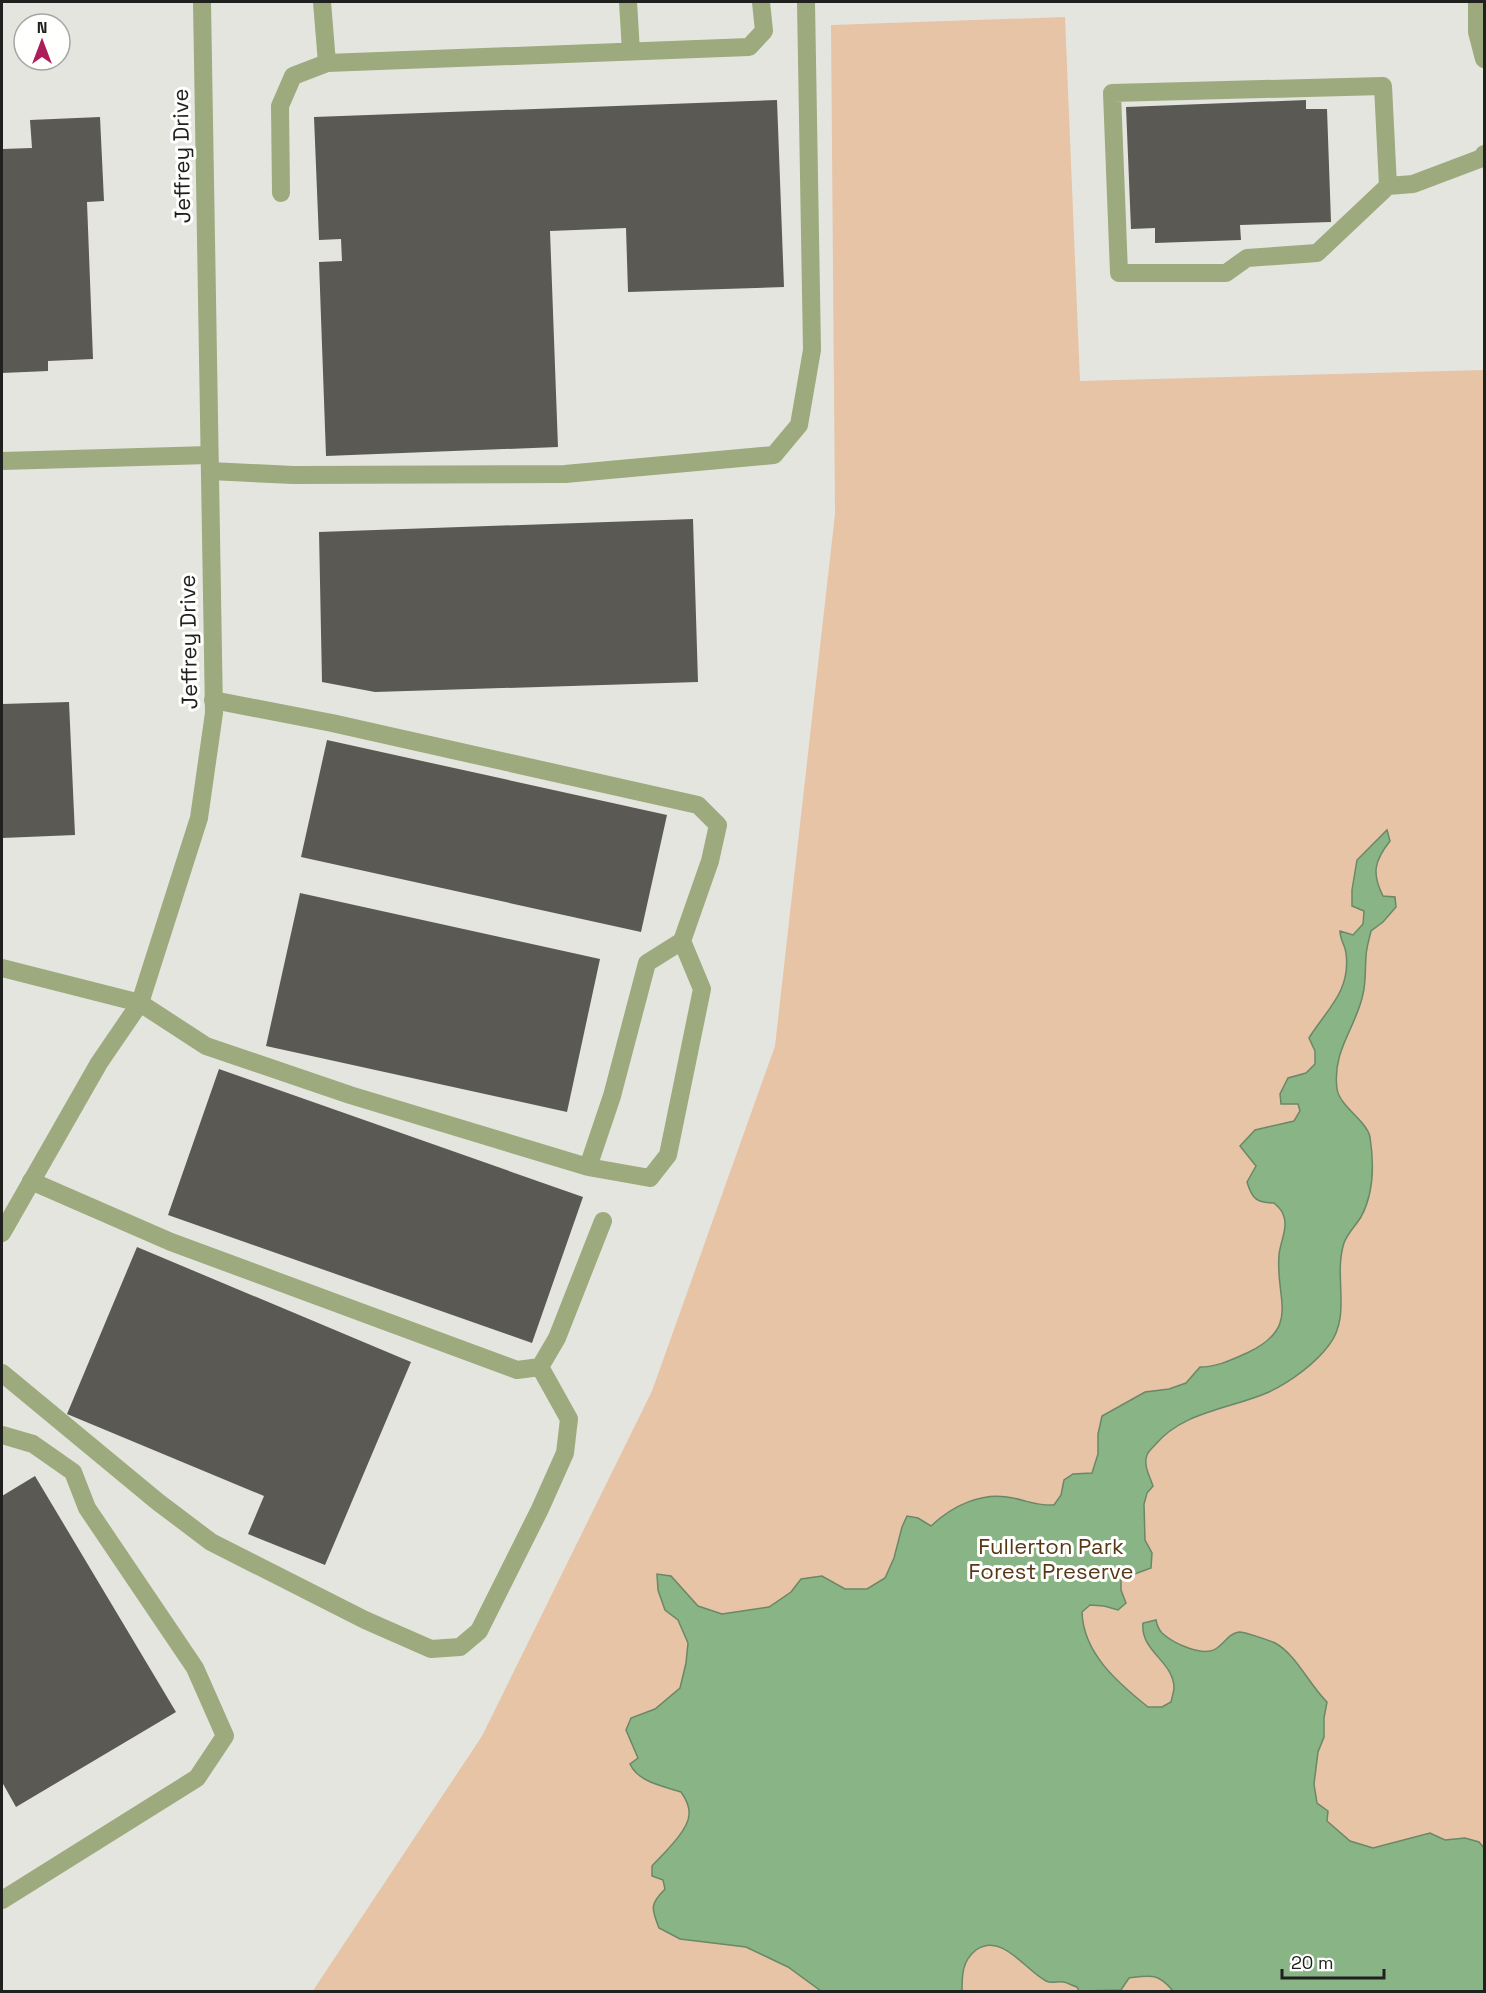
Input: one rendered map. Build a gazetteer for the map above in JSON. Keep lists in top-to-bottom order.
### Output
{
  "streets": {
    "street": ["Jeffrey Drive"]
  },
  "parks": ["Fullerton Park Forest Preserve"],
  "scale_bar": "20 m",
  "north": "top"
}
